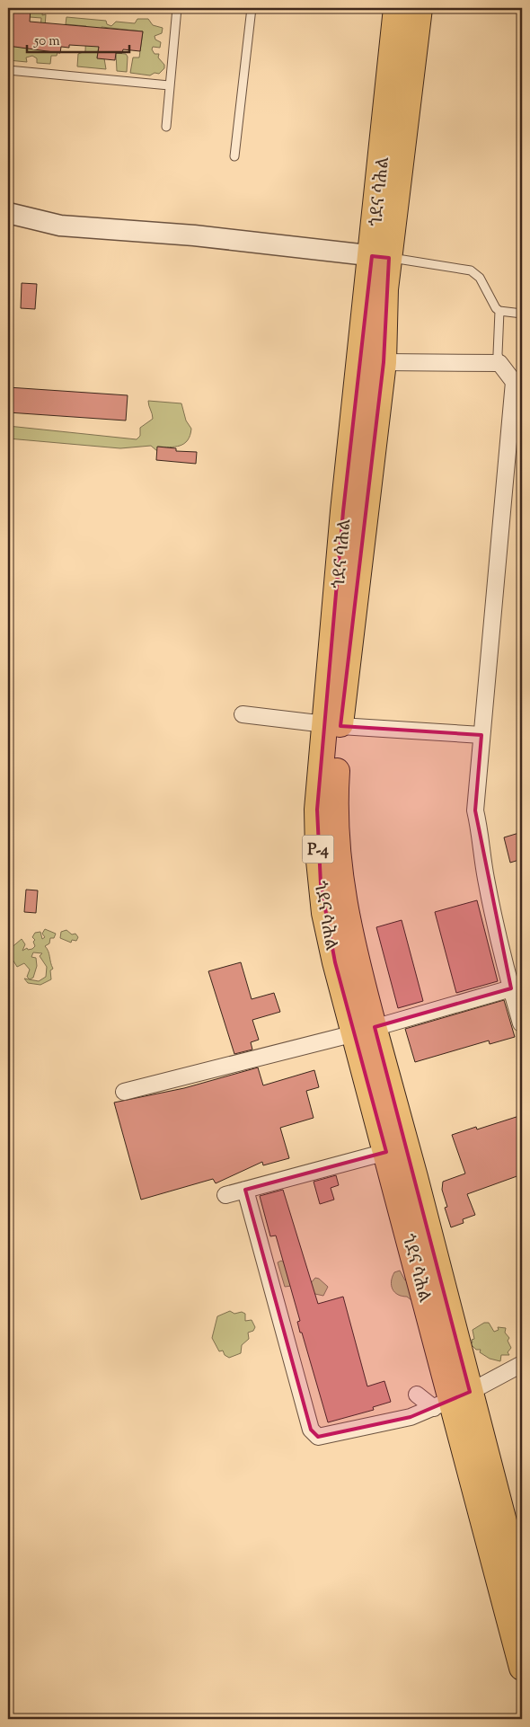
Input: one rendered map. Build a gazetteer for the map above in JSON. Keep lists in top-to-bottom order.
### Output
{
  "streets": {
    "highway": ["ጎደና ሳሕል", "P-4"]
  },
  "scale_bar": "50 m"
}
